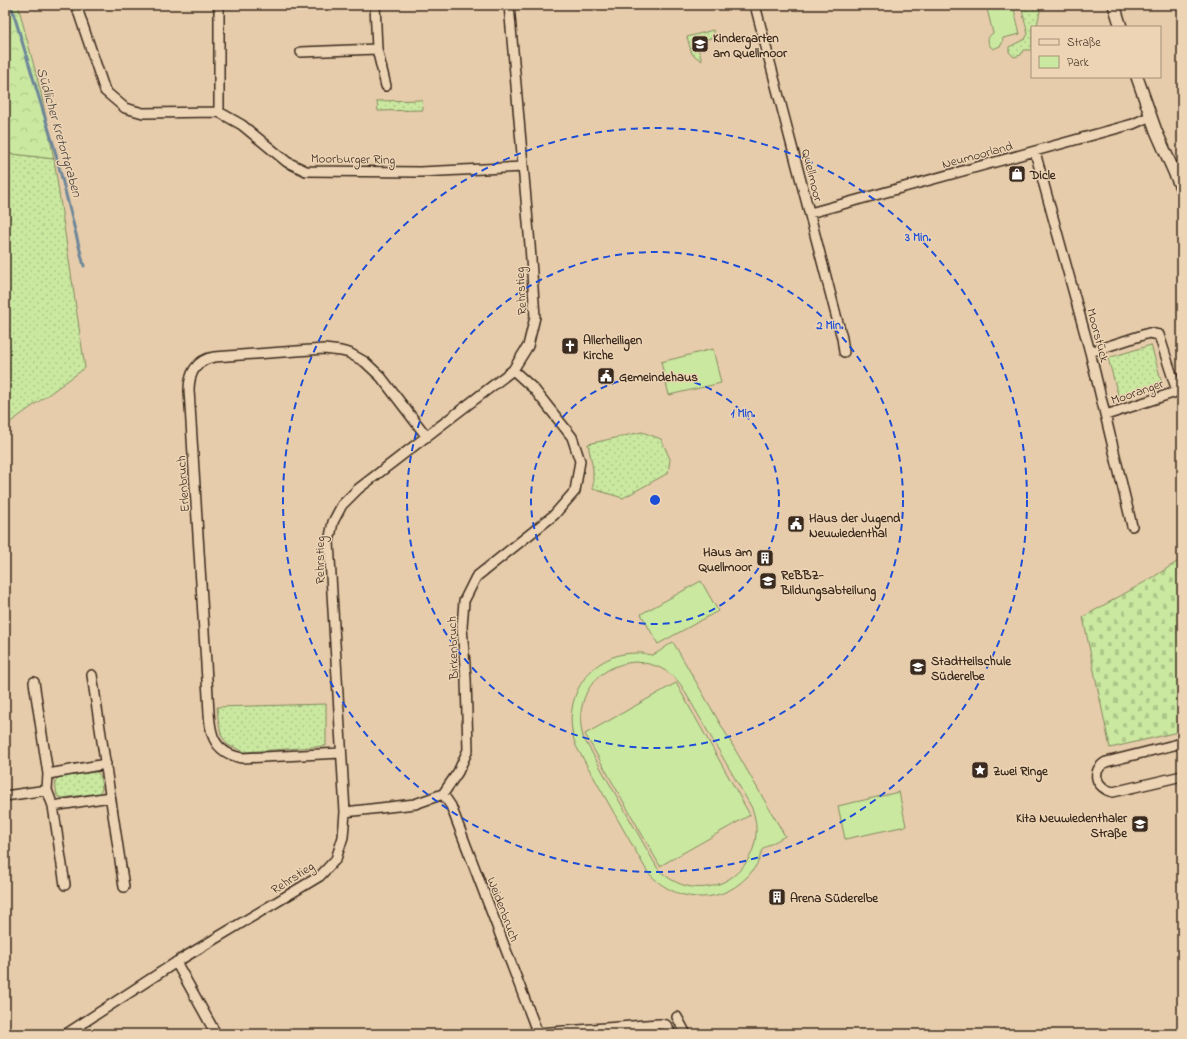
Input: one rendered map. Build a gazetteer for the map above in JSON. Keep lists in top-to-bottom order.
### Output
{
  "streets": {
    "street": [
      "Neumoorland",
      "Moorburger Ring",
      "Quellmoor",
      "Rehrstieg",
      "Moorstück",
      "Mooranger",
      "Erlenbruch",
      "Birkenbruch",
      "Weidenbruch"
    ]
  },
  "crossings": [
    ["Neumoorland", "Quellmoor"],
    ["Neumoorland", "Moorstück"],
    ["Moorburger Ring", "Rehrstieg"],
    ["Rehrstieg", "Erlenbruch"],
    ["Rehrstieg", "Birkenbruch"],
    ["Moorstück", "Mooranger"],
    ["Birkenbruch", "Weidenbruch"]
  ],
  "water": ["Südlicher Kretortgraben"],
  "places": {
    "school or university": [
      "Kindergarten am Quellmoor",
      "ReBBZ- Bildungsabteilung",
      "Stadtteilschule Süderelbe",
      "Kita Neuwiedenthaler Straße"
    ],
    "shop": ["Dicle"],
    "church": ["Allerheiligen Kirche"],
    "public building": ["Gemeindehaus", "Haus der Jugend Neuwiedenthal"],
    "building": ["Haus am Quellmoor", "Arena Süderelbe"],
    "place": ["Zwei Ringe"]
  },
  "legend": ["Straße", "Park"],
  "rings": ["3 Min.", "2 Min.", "1 Min."]
}
